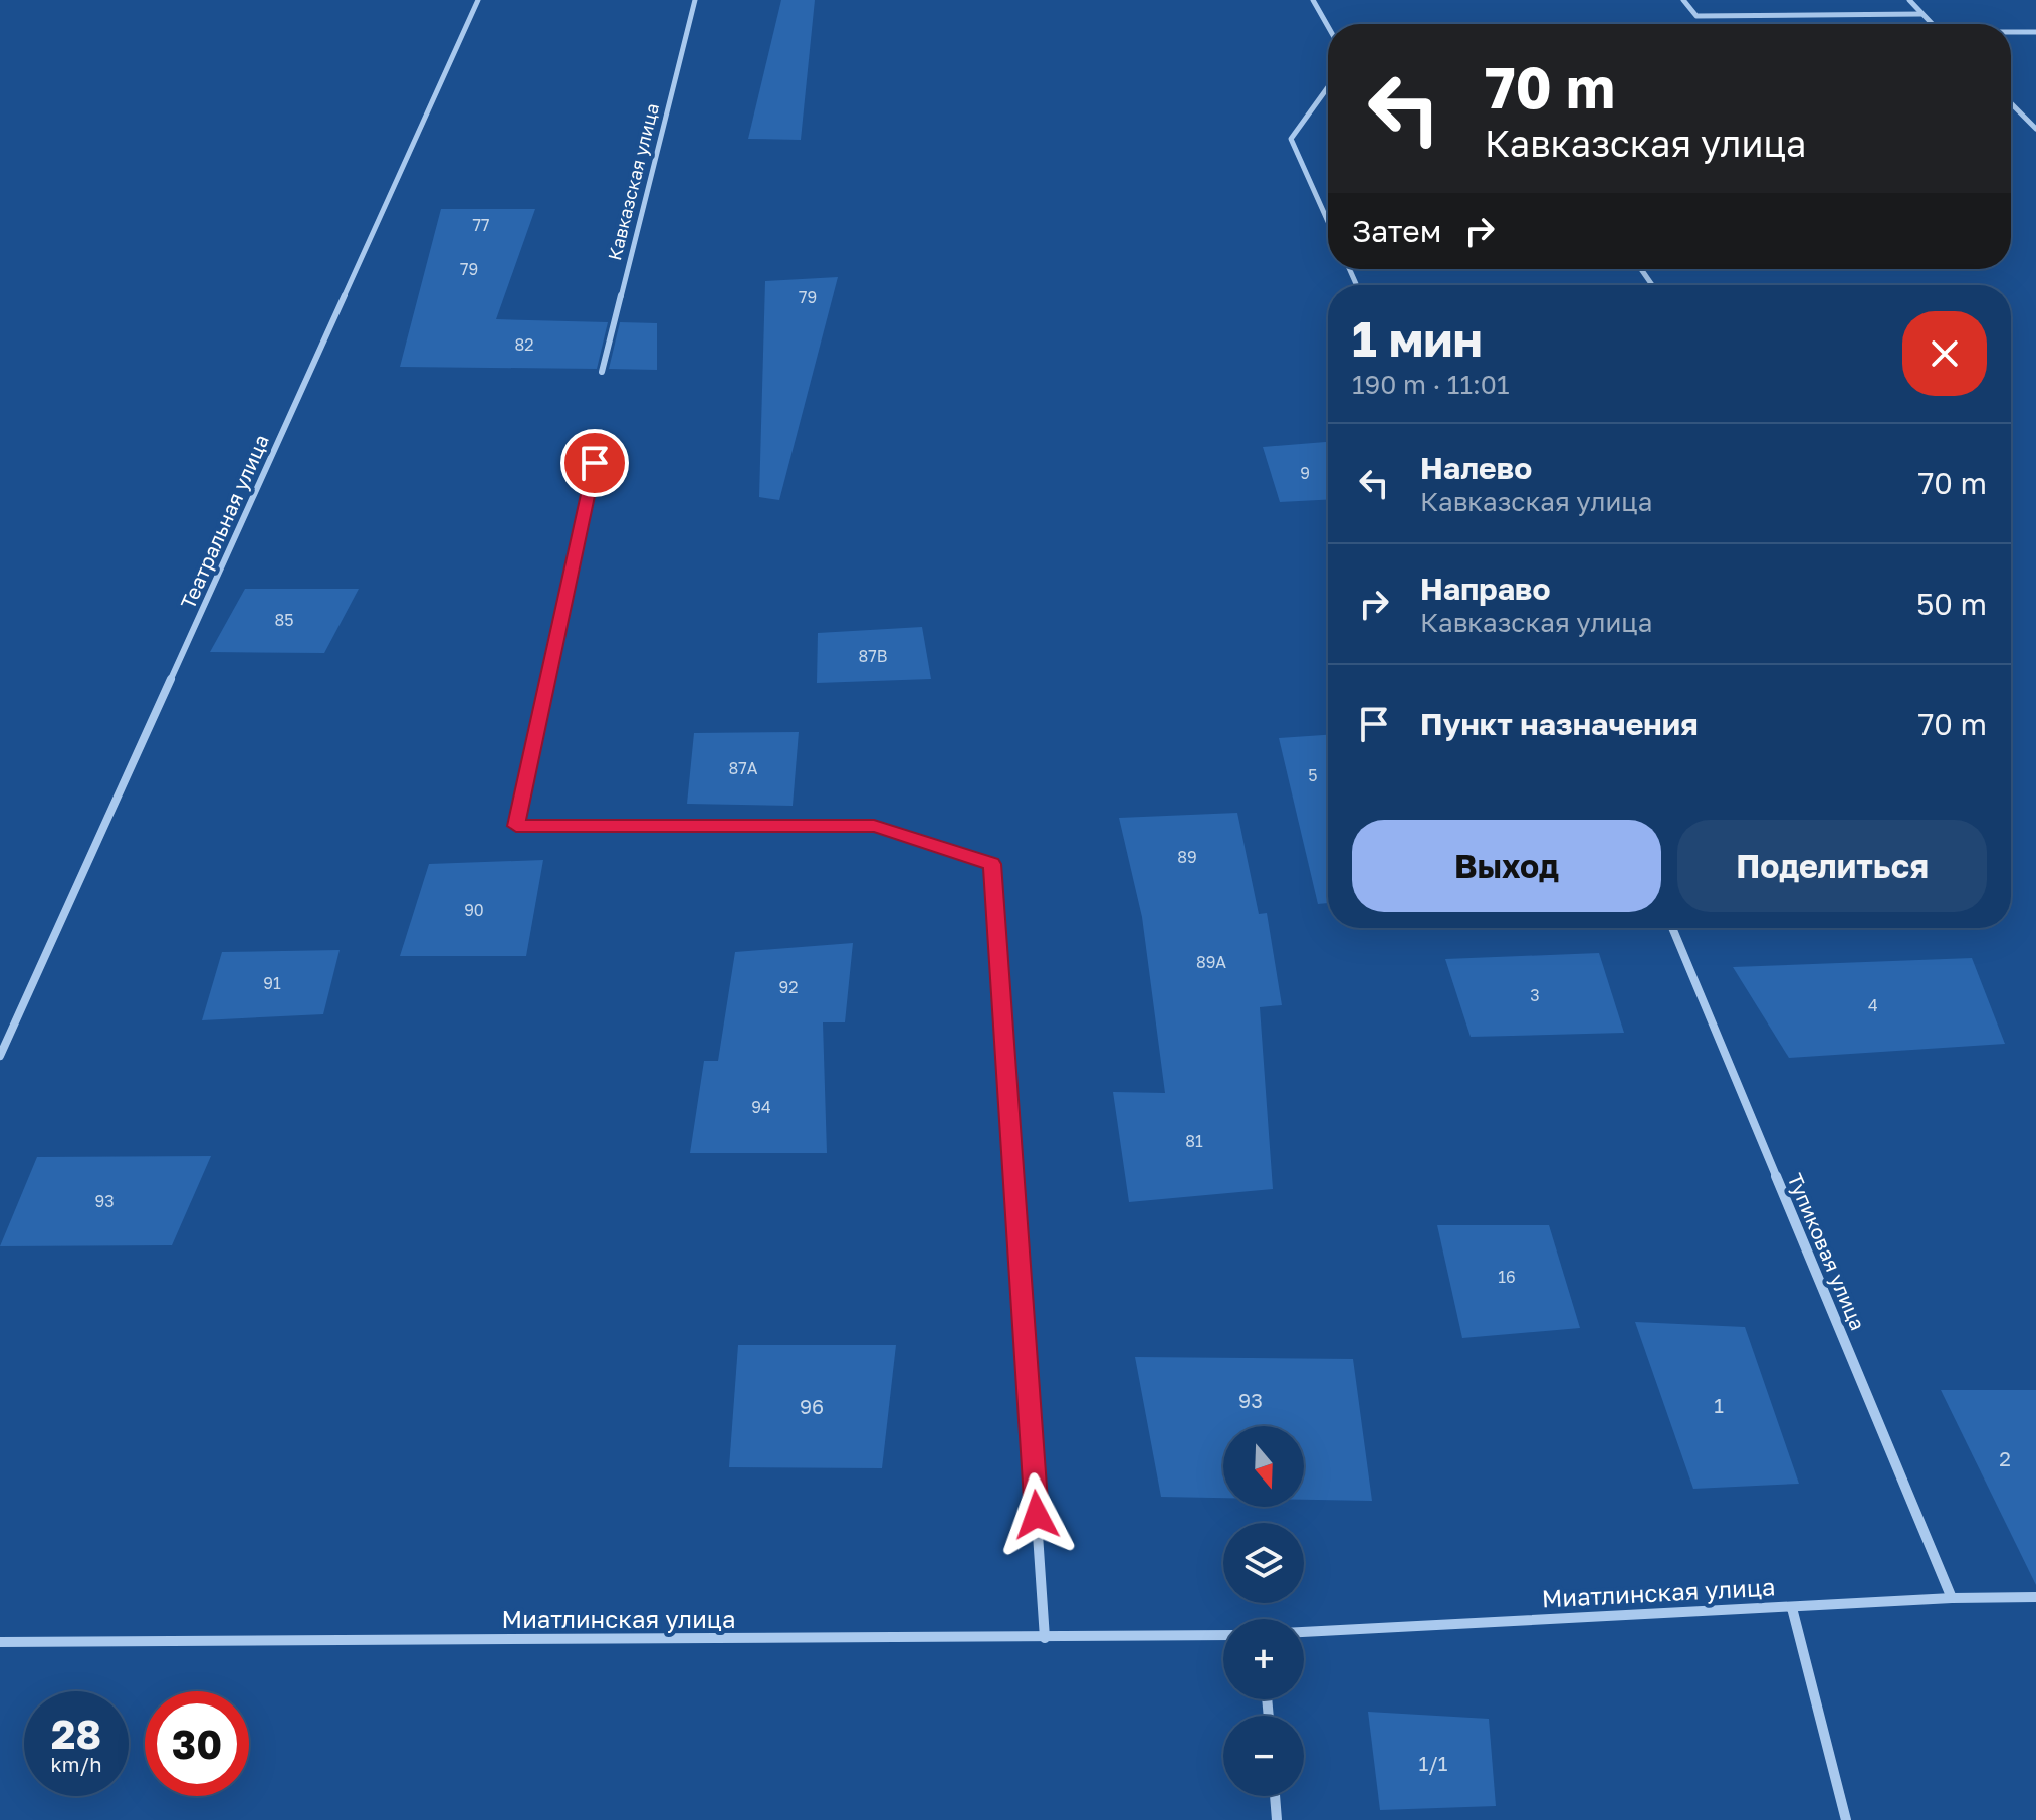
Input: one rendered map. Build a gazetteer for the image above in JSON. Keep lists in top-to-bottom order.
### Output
{
  "streets": {
    "street": [
      "Кавказская улица",
      "Театральная улица",
      "Тупиковая улица",
      "Миатлинская улица"
    ]
  },
  "crossings": [
    ["Тупиковая улица", "Миатлинская улица"]
  ],
  "house_numbers": [
    "77",
    "79",
    "79",
    "82",
    "9",
    "85",
    "87В",
    "87А",
    "5",
    "89",
    "90",
    "89А",
    "91",
    "92",
    "3",
    "4",
    "94",
    "81",
    "93",
    "16",
    "93",
    "1",
    "96",
    "2",
    "1/1"
  ],
  "north": "bottom",
  "page": {
    "turn": ["70 m", "Кавказская улица"],
    "then": "Затем",
    "heading": ["1 мин", "190 m · 11:01"],
    "list": [
      {
        "name": "Налево",
        "note": "Кавказская улица",
        "value": "70 m"
      },
      {
        "name": "Направо",
        "note": "Кавказская улица",
        "value": "50 m"
      },
      {
        "name": "Пункт назначения",
        "value": "70 m"
      }
    ],
    "buttons": ["Выход", "Поделиться"],
    "map_buttons": ["+", "−"],
    "speed": "28 km/h",
    "limit": "30"
  }
}
